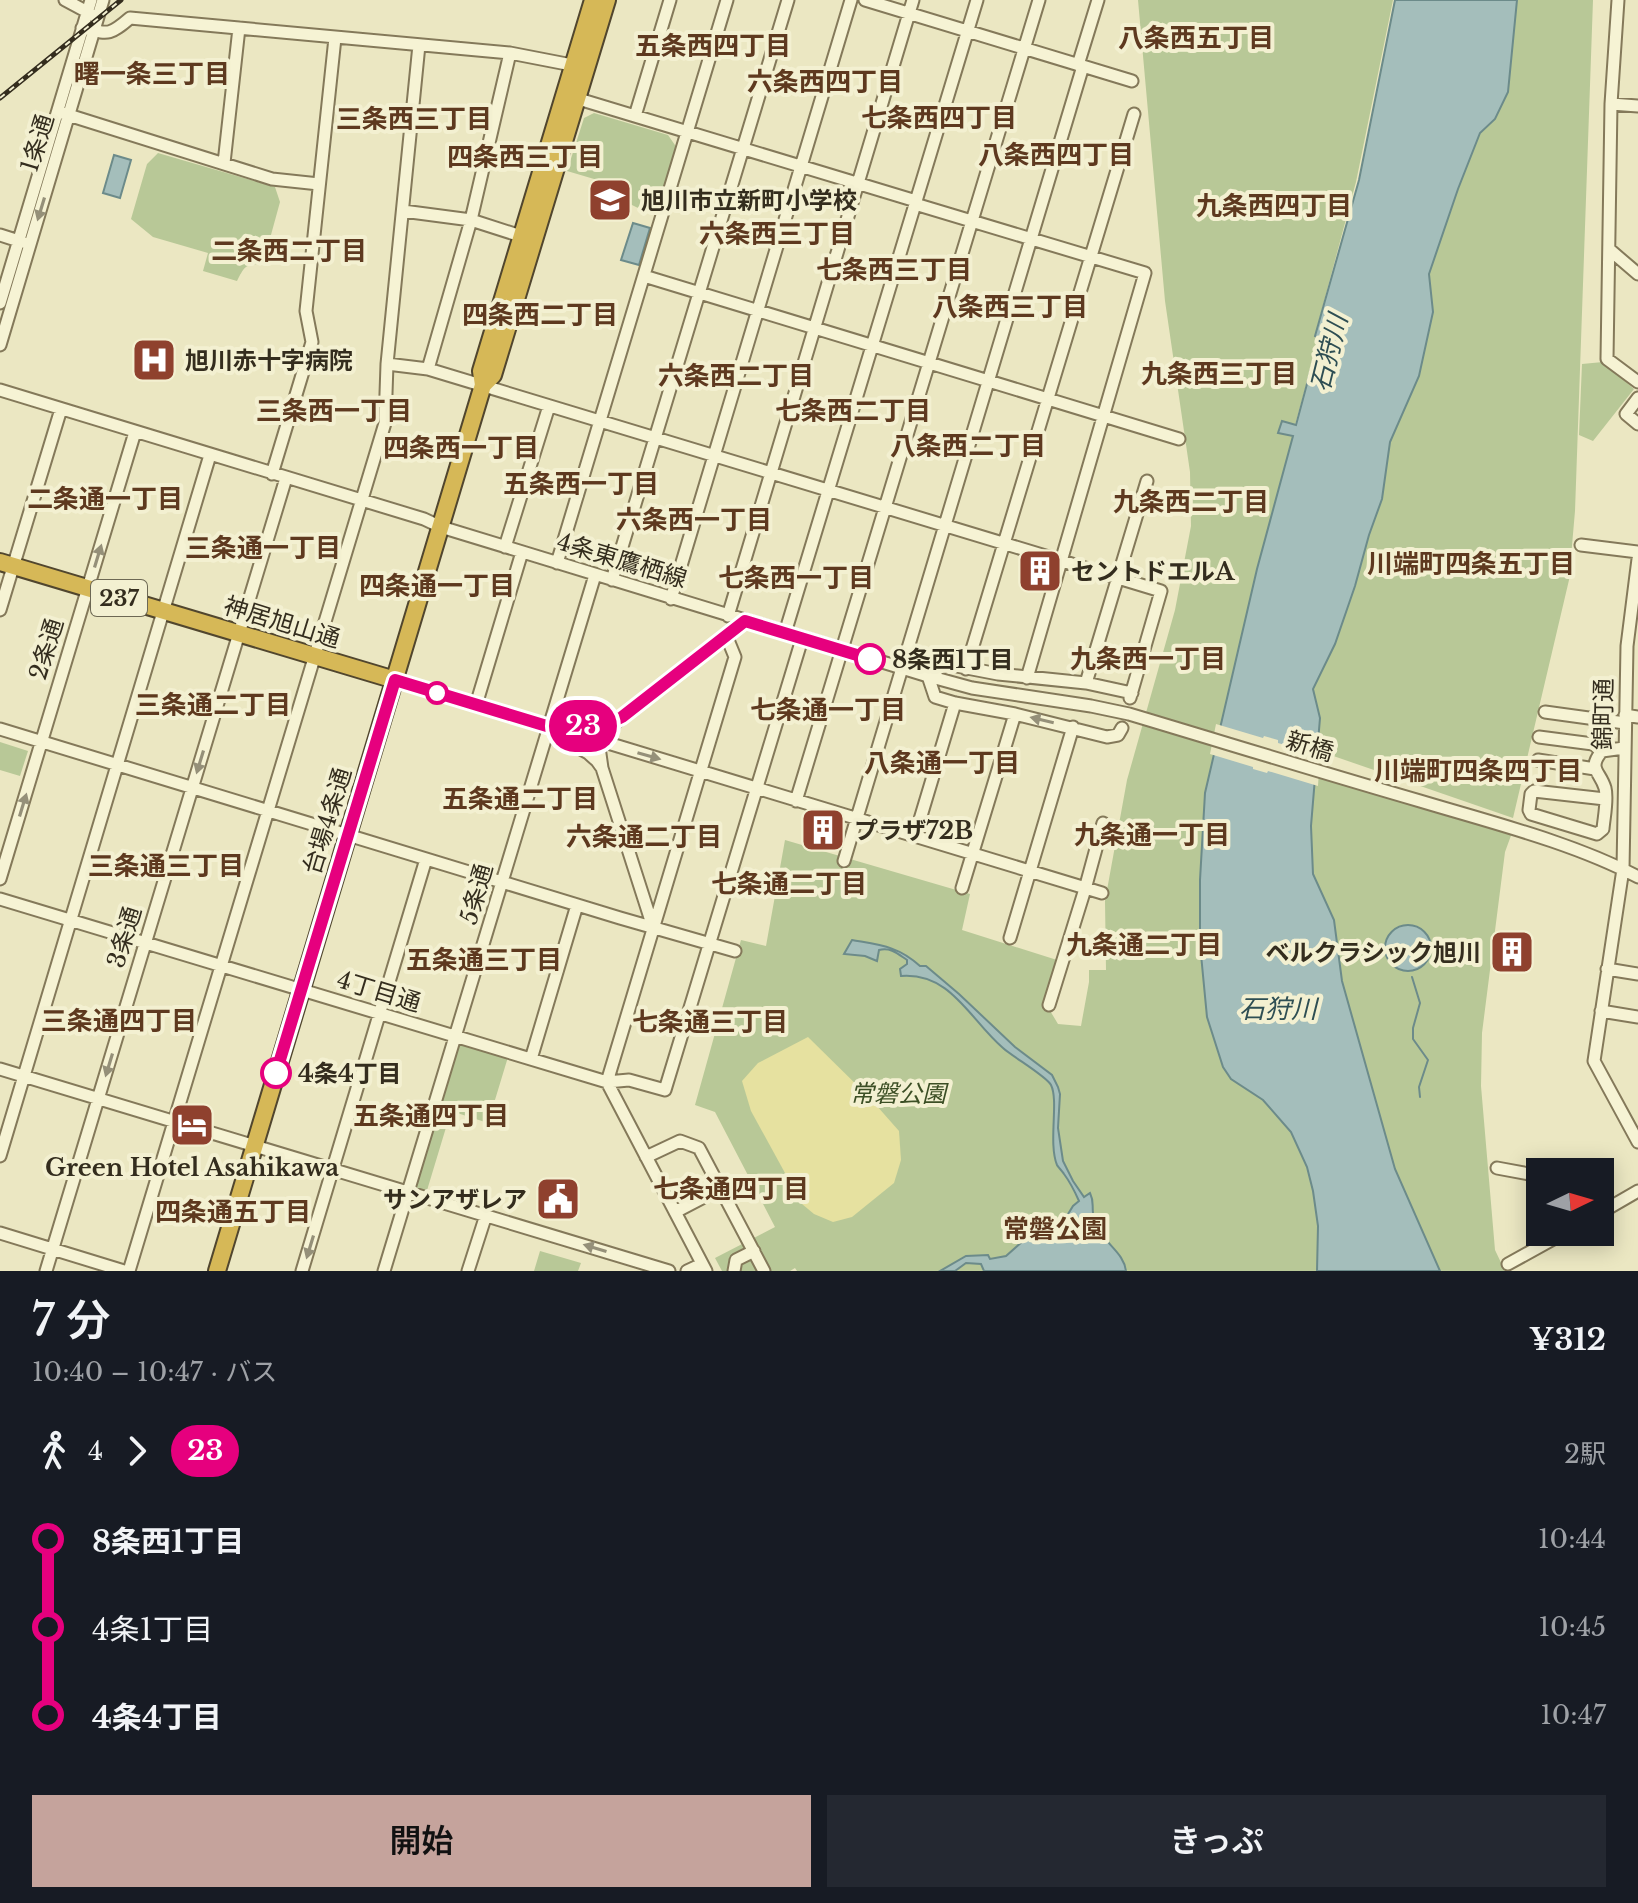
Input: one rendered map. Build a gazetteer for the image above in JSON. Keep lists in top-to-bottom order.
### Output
{
  "streets": {
    "highway": ["237", "神居旭山通", "台場4条通"],
    "street": [
      "1条通",
      "4条東鷹栖線",
      "2条通",
      "錦町通",
      "新橋",
      "5条通",
      "3条通",
      "4丁目通"
    ]
  },
  "crossings": [
    ["4条東鷹栖線", "2条通"],
    ["4条東鷹栖線", "新橋"],
    ["4条東鷹栖線", "台場4条通"],
    ["4条東鷹栖線", "5条通"],
    ["4条東鷹栖線", "3条通"],
    ["神居旭山通", "2条通"],
    ["神居旭山通", "台場4条通"],
    ["神居旭山通", "5条通"],
    ["神居旭山通", "3条通"],
    ["錦町通", "新橋"],
    ["台場4条通", "4丁目通"],
    ["5条通", "4丁目通"],
    ["3条通", "4丁目通"]
  ],
  "districts": [
    "八条西五丁目",
    "五条西四丁目",
    "曙一条三丁目",
    "六条西四丁目",
    "七条西四丁目",
    "三条西三丁目",
    "八条西四丁目",
    "四条西三丁目",
    "九条西四丁目",
    "六条西三丁目",
    "二条西二丁目",
    "七条西三丁目",
    "八条西三丁目",
    "四条西二丁目",
    "九条西三丁目",
    "六条西二丁目",
    "三条西一丁目",
    "七条西二丁目",
    "八条西二丁目",
    "四条西一丁目",
    "五条西一丁目",
    "二条通一丁目",
    "九条西二丁目",
    "六条西一丁目",
    "三条通一丁目",
    "川端町四条五丁目",
    "七条西一丁目",
    "四条通一丁目",
    "九条西一丁目",
    "三条通二丁目",
    "七条通一丁目",
    "八条通一丁目",
    "川端町四条四丁目",
    "五条通二丁目",
    "九条通一丁目",
    "六条通二丁目",
    "三条通三丁目",
    "七条通二丁目",
    "九条通二丁目",
    "五条通三丁目",
    "三条通四丁目",
    "七条通三丁目",
    "五条通四丁目",
    "七条通四丁目",
    "四条通五丁目",
    "常磐公園"
  ],
  "water": ["石狩川"],
  "parks": ["常磐公園"],
  "places": {
    "school or university": ["旭川市立新町小学校"],
    "hospital": ["旭川赤十字病院"],
    "building": ["セントドエルA", "プラザ72B", "ベルクラシック旭川"],
    "other": ["8条西1丁目", "4条4丁目"],
    "hotel": ["Green Hotel Asahikawa"],
    "public building": ["サンアザレア"]
  },
  "lines": ["bus line 23"],
  "north": "right",
  "page": {
    "on_map": "23",
    "heading": ["7 分", "10:40 – 10:47 · バス", "¥312"],
    "legs": ["4", "23", "2駅"],
    "list": [
      {
        "name": "8条西1丁目",
        "value": "10:44"
      },
      {
        "name": "4条1丁目",
        "value": "10:45"
      },
      {
        "name": "4条4丁目",
        "value": "10:47"
      }
    ],
    "buttons": ["開始", "きっぷ"]
  }
}
